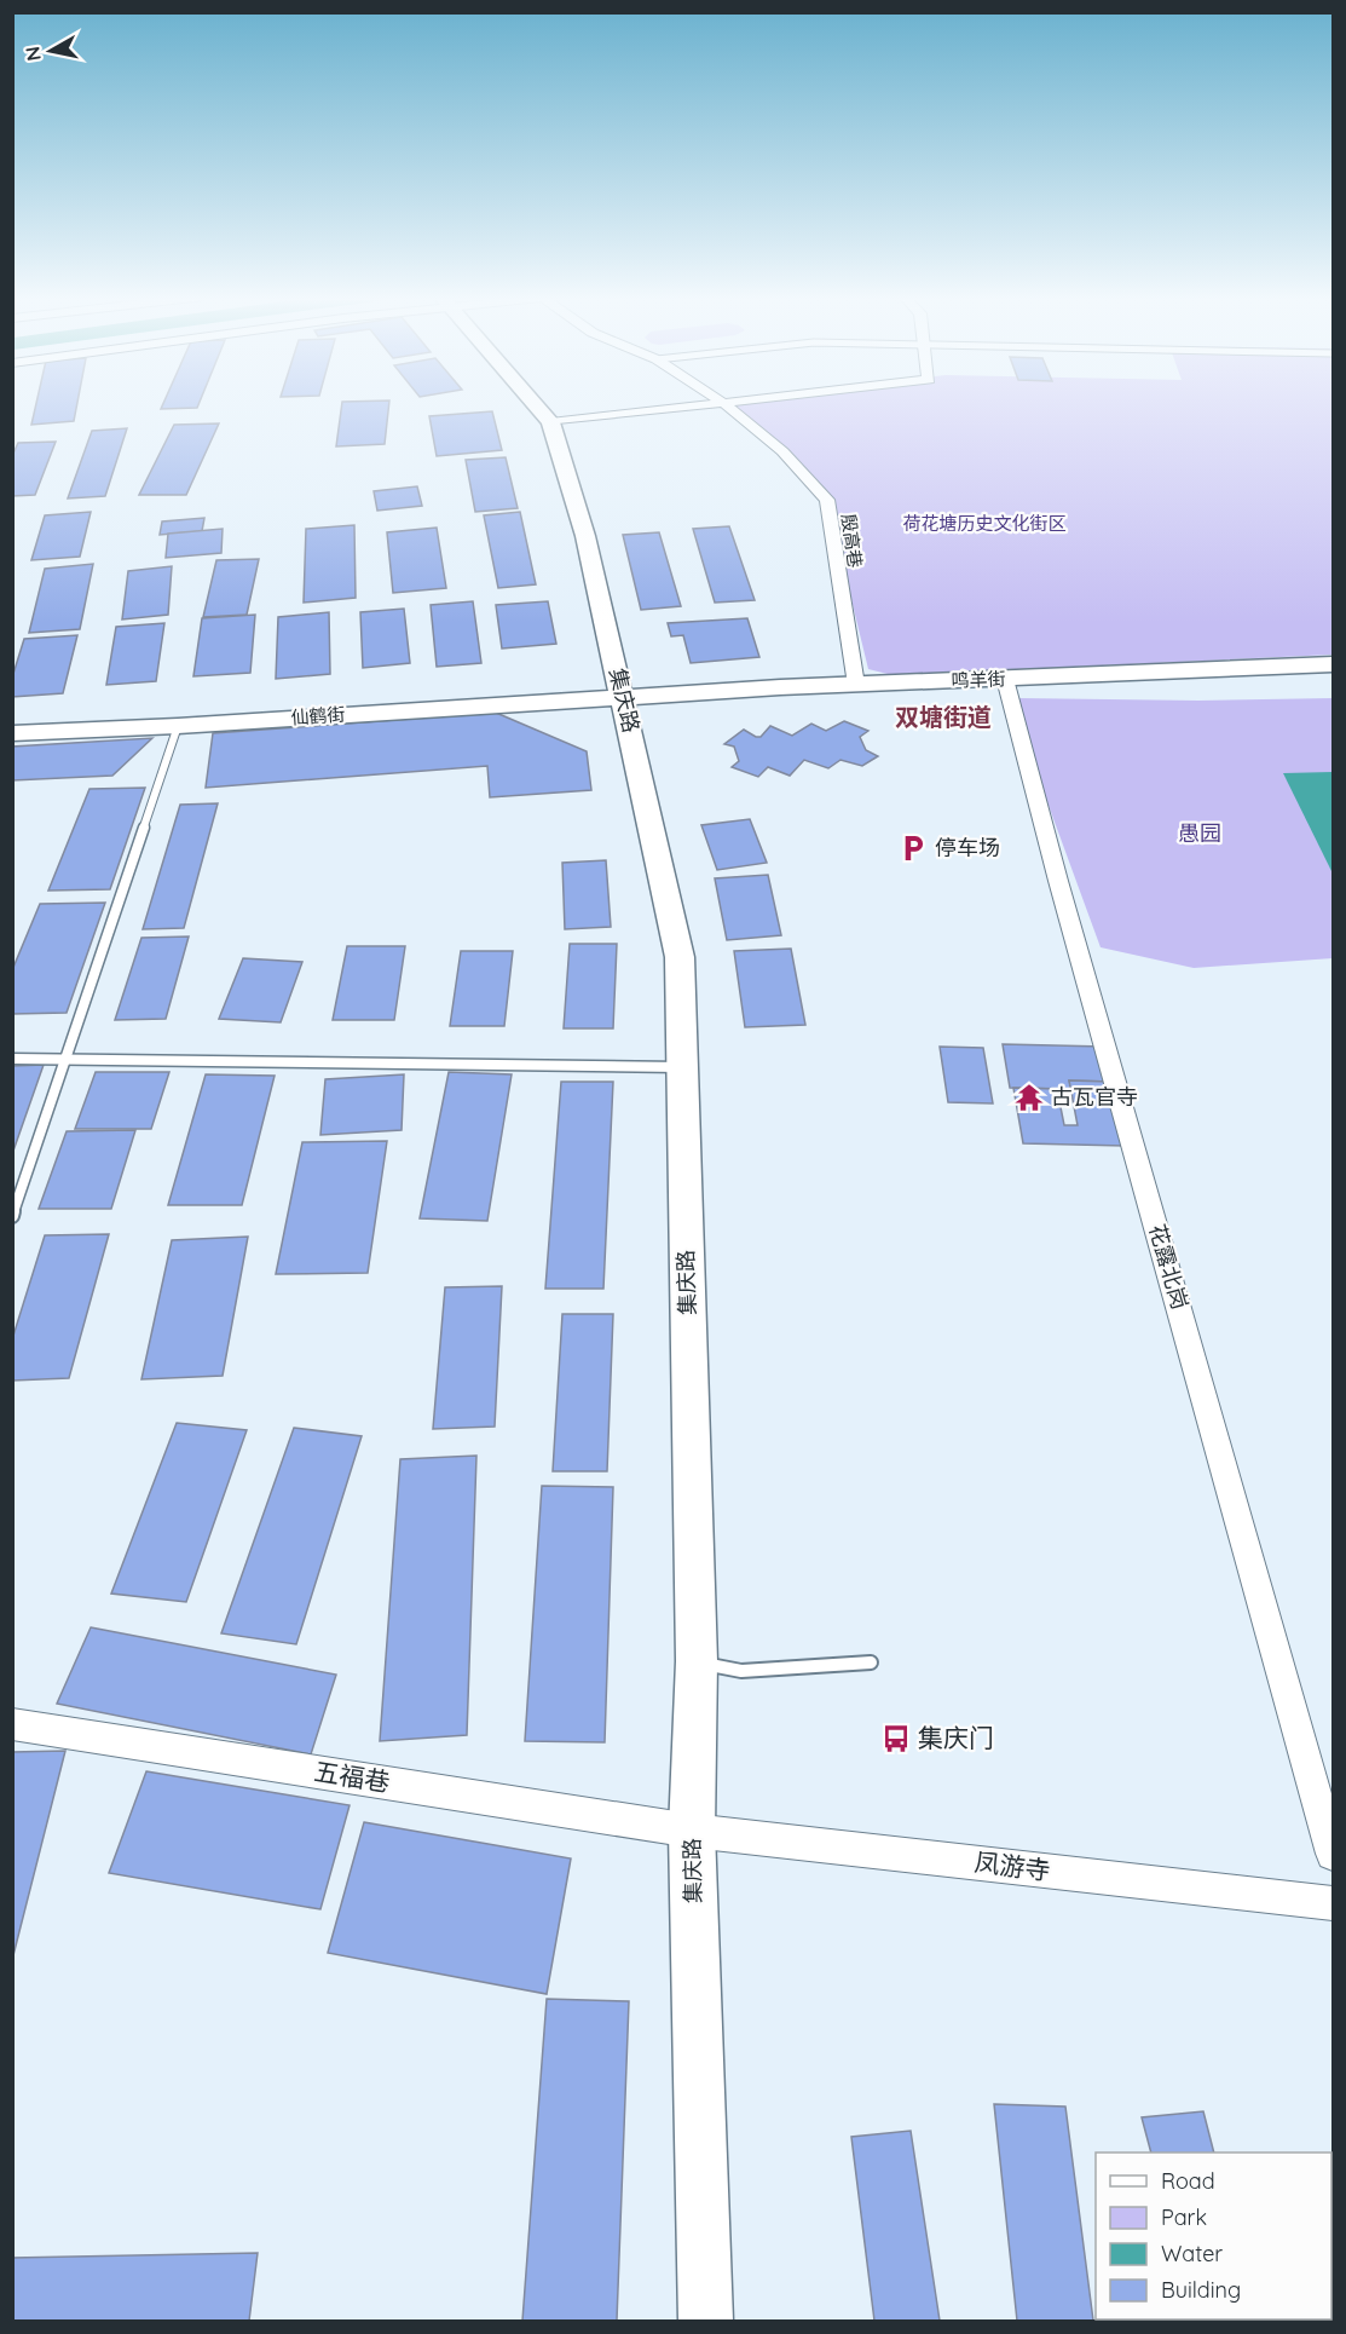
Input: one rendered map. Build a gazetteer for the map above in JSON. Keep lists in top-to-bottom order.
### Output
{
  "streets": {
    "main road": ["鸣羊街", "集庆路", "仙鹤街"],
    "street": [
      "殷高巷",
      "花露北岗",
      "五福巷",
      "凤游寺"
    ]
  },
  "crossings": [
    ["殷高巷", "鸣羊街"],
    ["鸣羊街", "集庆路"],
    ["鸣羊街", "仙鹤街"],
    ["鸣羊街", "花露北岗"],
    ["集庆路", "仙鹤街"],
    ["集庆路", "五福巷"],
    ["集庆路", "凤游寺"],
    ["五福巷", "凤游寺"]
  ],
  "districts": ["双塘街道"],
  "parks": ["荷花塘历史文化街区", "愚园"],
  "places": {
    "parking": ["停车场"],
    "temple": ["古瓦官寺"],
    "bus stop": ["集庆门"]
  },
  "legend": [
    "Road",
    "Park",
    "Water",
    "Building"
  ],
  "north": "left"
}
